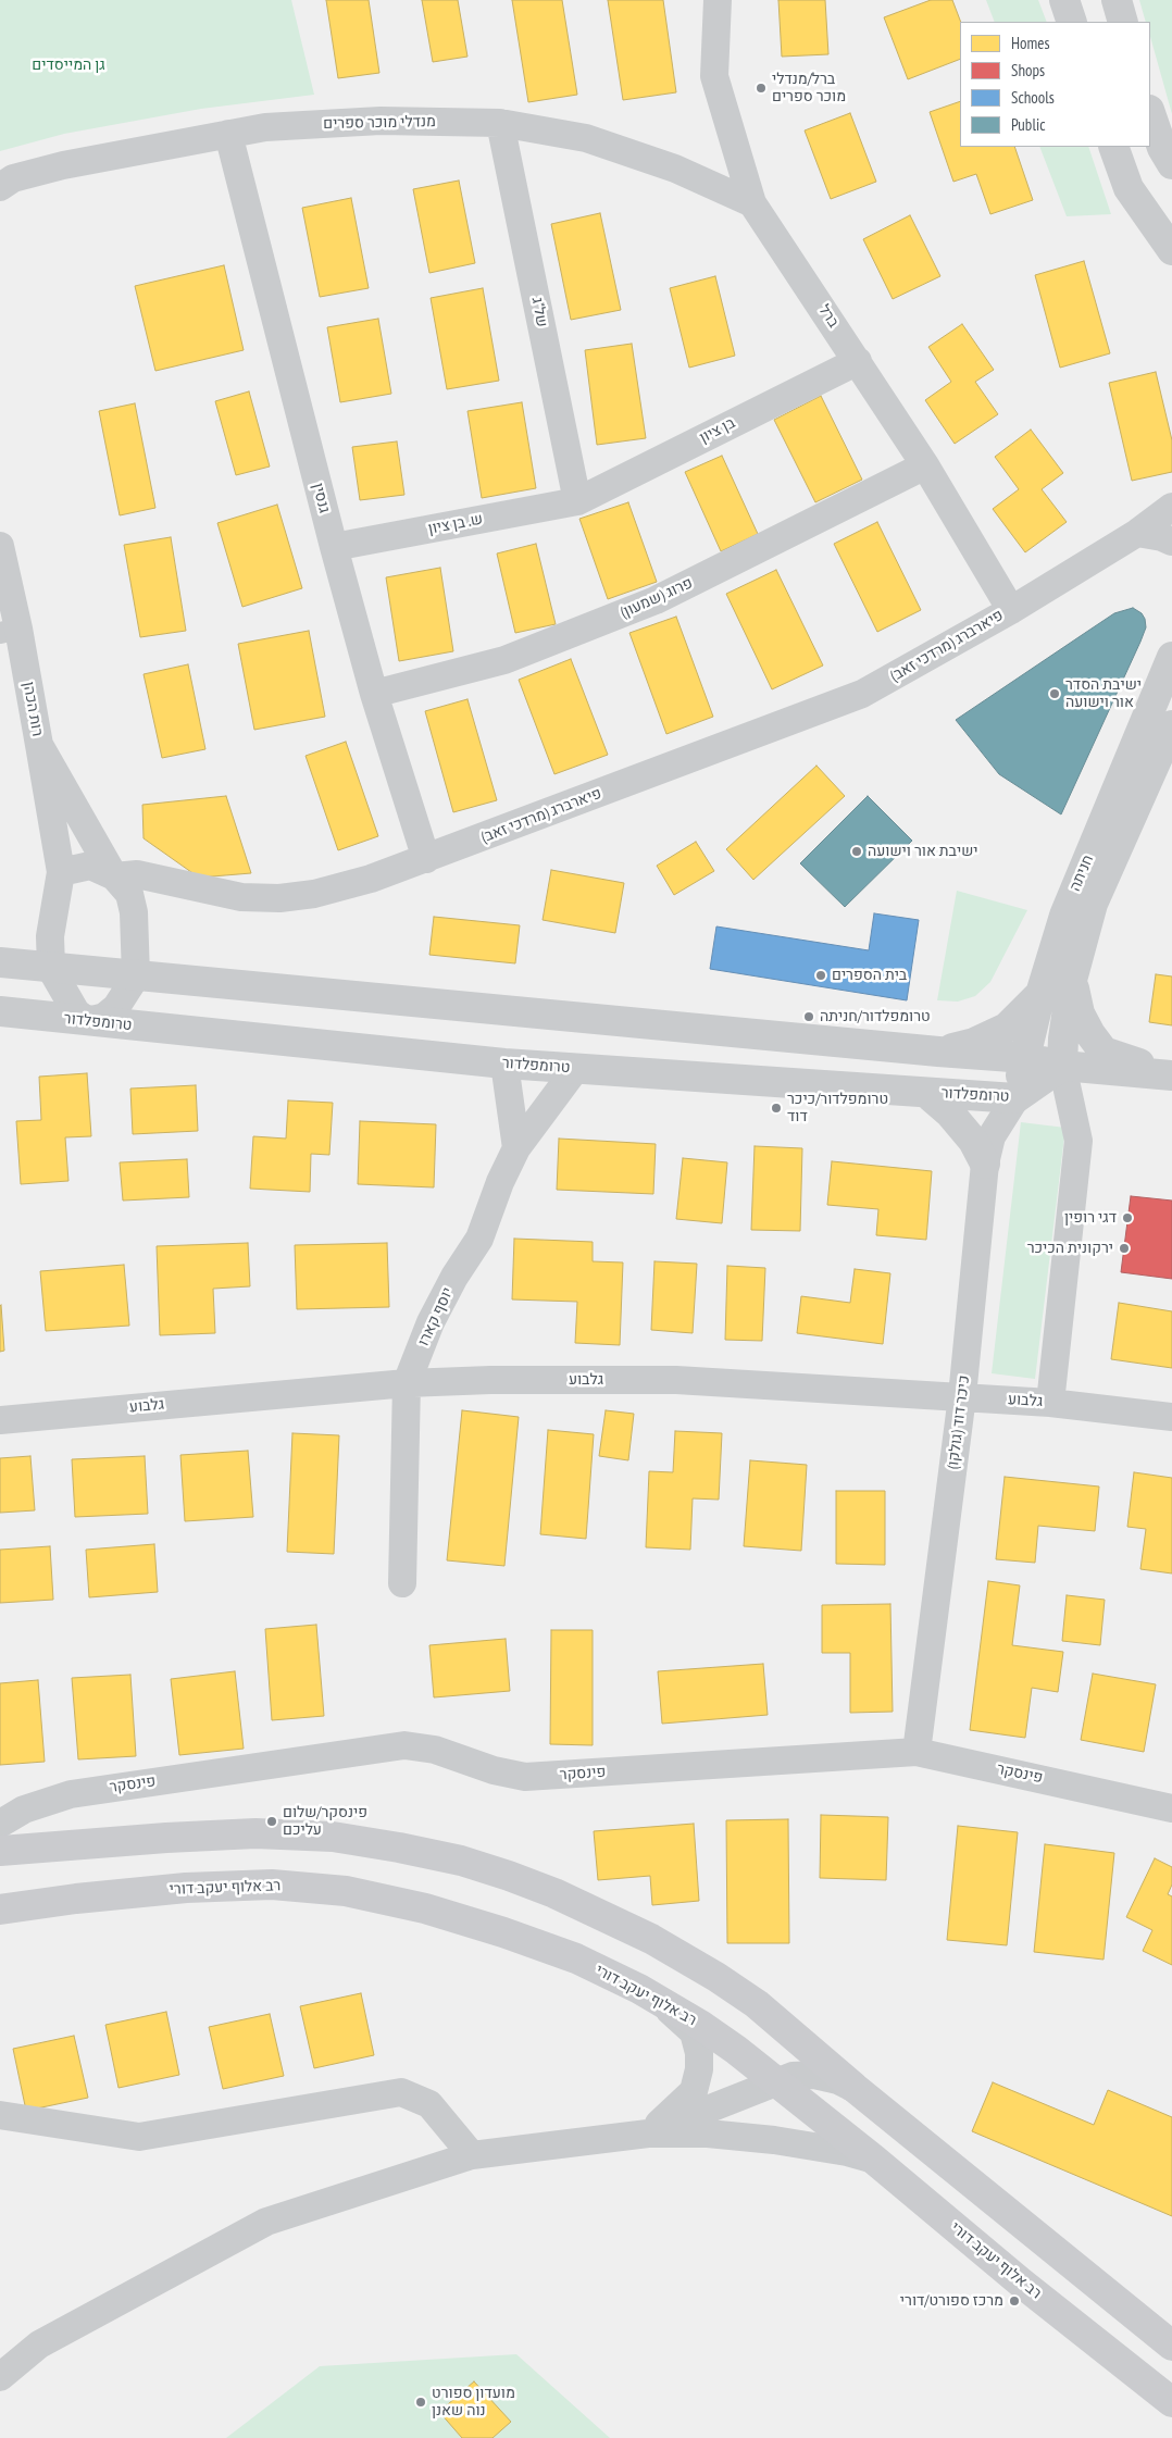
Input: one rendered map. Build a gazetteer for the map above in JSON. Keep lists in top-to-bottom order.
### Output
{
  "streets": {
    "main road": ["רב אלוף יעקב דורי"],
    "street": [
      "מנדלי מוכר ספרים",
      "של\"ג",
      "ברל",
      "בן ציון",
      "גנסין",
      "ש. בן ציון",
      "פרוג (שמעון)",
      "פיארברג (מרדכי זאב)",
      "רות הכהן",
      "חניתה",
      "טרומפלדור",
      "יוסף קארו",
      "גלבוע",
      "כיכר דוד (גולקו)",
      "פינסקר"
    ]
  },
  "crossings": [
    ["מנדלי מוכר ספרים", "של\"ג"],
    ["מנדלי מוכר ספרים", "ברל"],
    ["מנדלי מוכר ספרים", "גנסין"],
    ["של\"ג", "בן ציון"],
    ["של\"ג", "ש. בן ציון"],
    ["ברל", "בן ציון"],
    ["ברל", "פרוג (שמעון)"],
    ["ברל", "פיארברג (מרדכי זאב)"],
    ["בן ציון", "ש. בן ציון"],
    ["גנסין", "ש. בן ציון"],
    ["גנסין", "פרוג (שמעון)"],
    ["גנסין", "פיארברג (מרדכי זאב)"],
    ["פיארברג (מרדכי זאב)", "רות הכהן"],
    ["חניתה", "טרומפלדור"],
    ["חניתה", "כיכר דוד (גולקו)"],
    ["טרומפלדור", "יוסף קארו"],
    ["טרומפלדור", "כיכר דוד (גולקו)"],
    ["יוסף קארו", "גלבוע"],
    ["גלבוע", "כיכר דוד (גולקו)"],
    ["כיכר דוד (גולקו)", "פינסקר"]
  ],
  "parks": ["גן המייסדים"],
  "places": [
    "ברל/מנדלי מוכר ספרים",
    "ישיבת הסדר אור וישועה",
    "ישיבת אור וישועה",
    "בית הספרים",
    "טרומפלדור/חניתה",
    "טרומפלדור/כיכר דוד",
    "דגי רופין",
    "ירקונית הכיכר",
    "פינסקר/שלום עליכם",
    "מרכז ספורט/דורי",
    "מועדון ספורט נוה שאנן"
  ],
  "legend": [
    "Homes",
    "Shops",
    "Schools",
    "Public"
  ]
}
